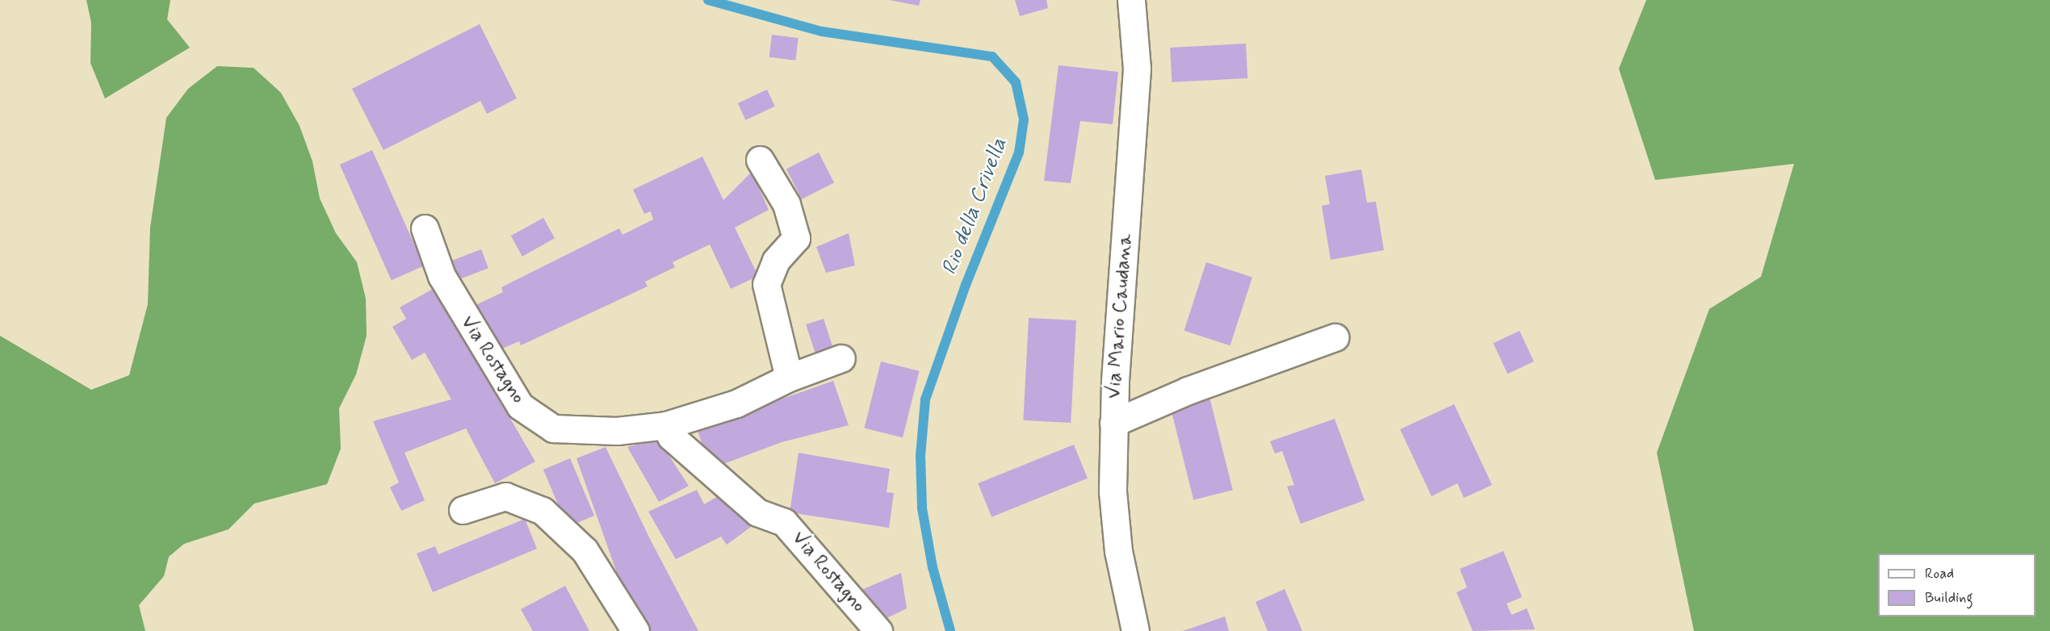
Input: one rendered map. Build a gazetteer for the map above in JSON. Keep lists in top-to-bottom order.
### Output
{
  "streets": {
    "street": ["Via Mario Caudana", "Via Rostagno"]
  },
  "water": ["Rio della Crivella"],
  "legend": ["Road", "Building"]
}
